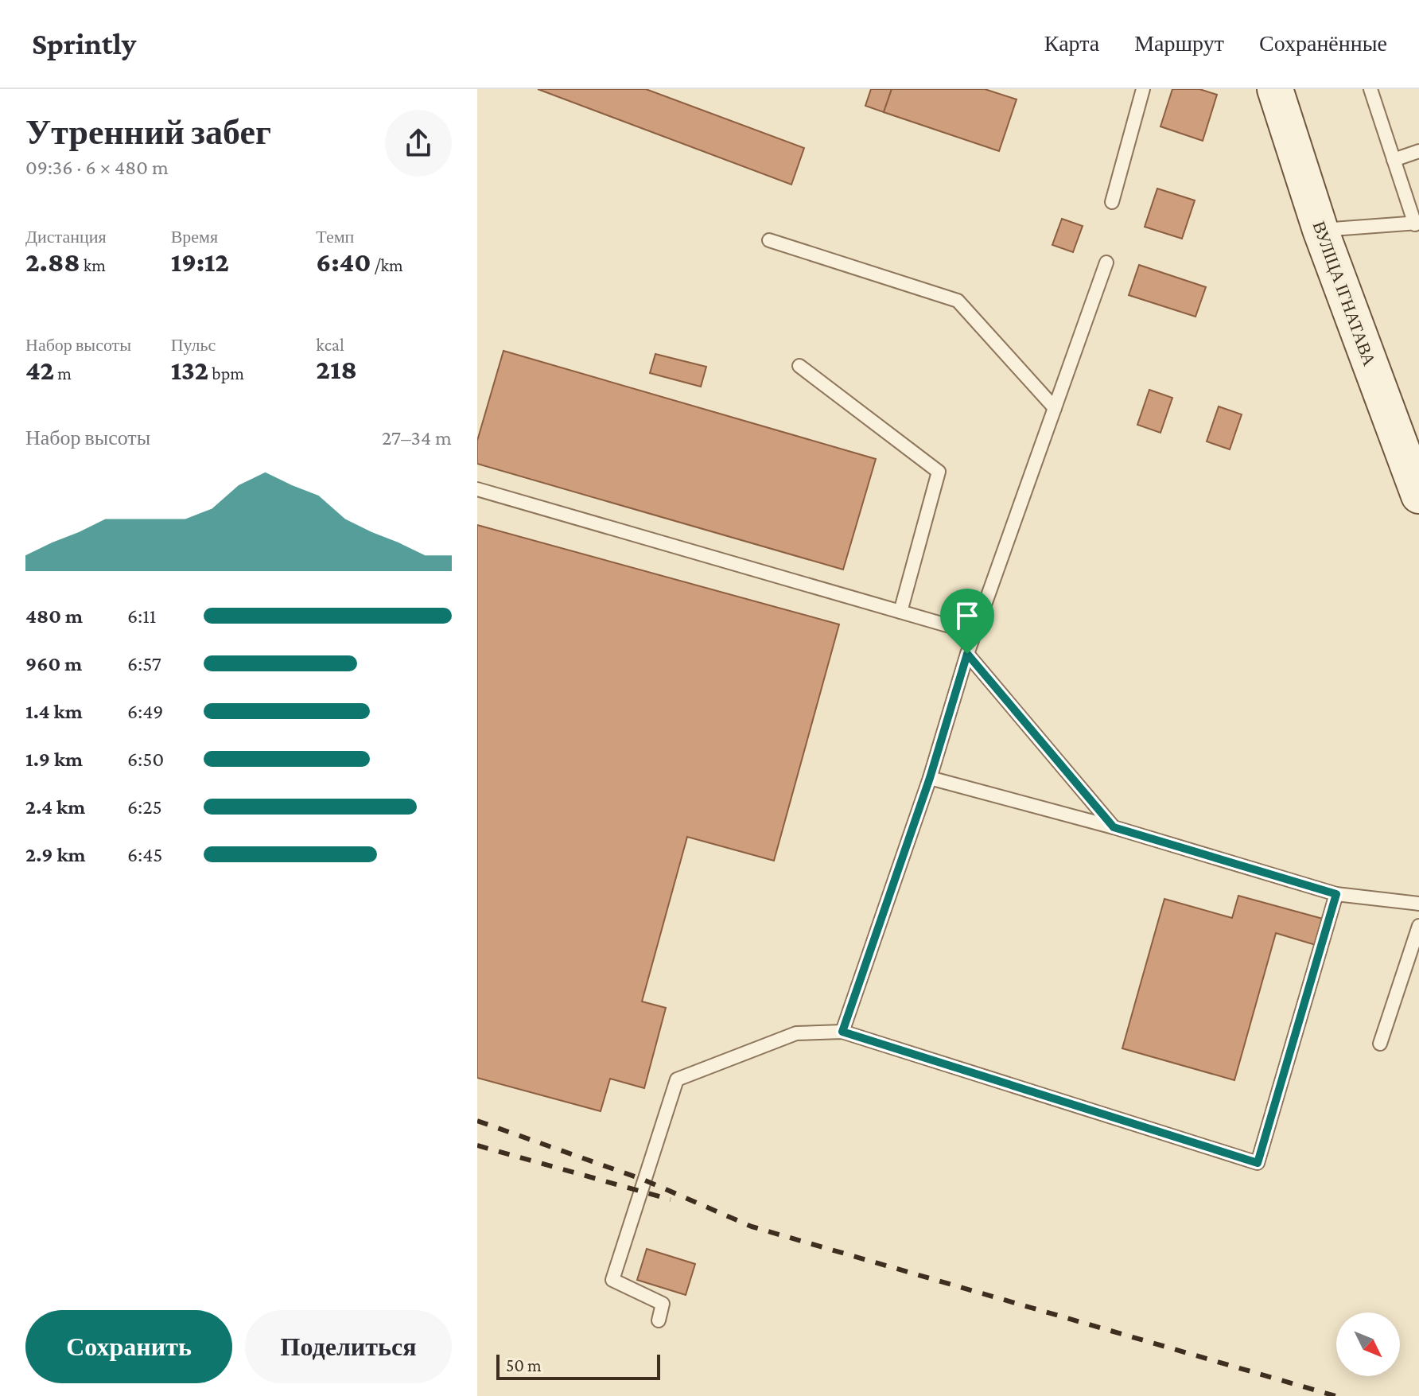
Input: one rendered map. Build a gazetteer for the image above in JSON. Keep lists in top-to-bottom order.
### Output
{
  "streets": {
    "street": ["ВУЛІЦА ІГНАТАВА"]
  },
  "scale_bar": "50 m",
  "north": "bottom right",
  "page": {
    "header": "Sprintly",
    "nav": ["Карта", "Маршрут", "Сохранённые"],
    "heading": ["Утренний забег", "09:36 · 6 × 480 m"],
    "stats": [
      ["Дистанция", "2.88 km"],
      ["Время", "19:12"],
      ["Темп", "6:40 /km"],
      ["Набор высоты", "42 m"],
      ["Пульс", "132 bpm"],
      ["kcal", "218"]
    ],
    "chart": ["Набор высоты", "27–34 m"],
    "list": [
      {
        "name": "480 m",
        "note": "6:11"
      },
      {
        "name": "960 m",
        "note": "6:57"
      },
      {
        "name": "1.4 km",
        "note": "6:49"
      },
      {
        "name": "1.9 km",
        "note": "6:50"
      },
      {
        "name": "2.4 km",
        "note": "6:25"
      },
      {
        "name": "2.9 km",
        "note": "6:45"
      }
    ],
    "buttons": ["Сохранить", "Поделиться"],
    "scale": "50 m"
  }
}
